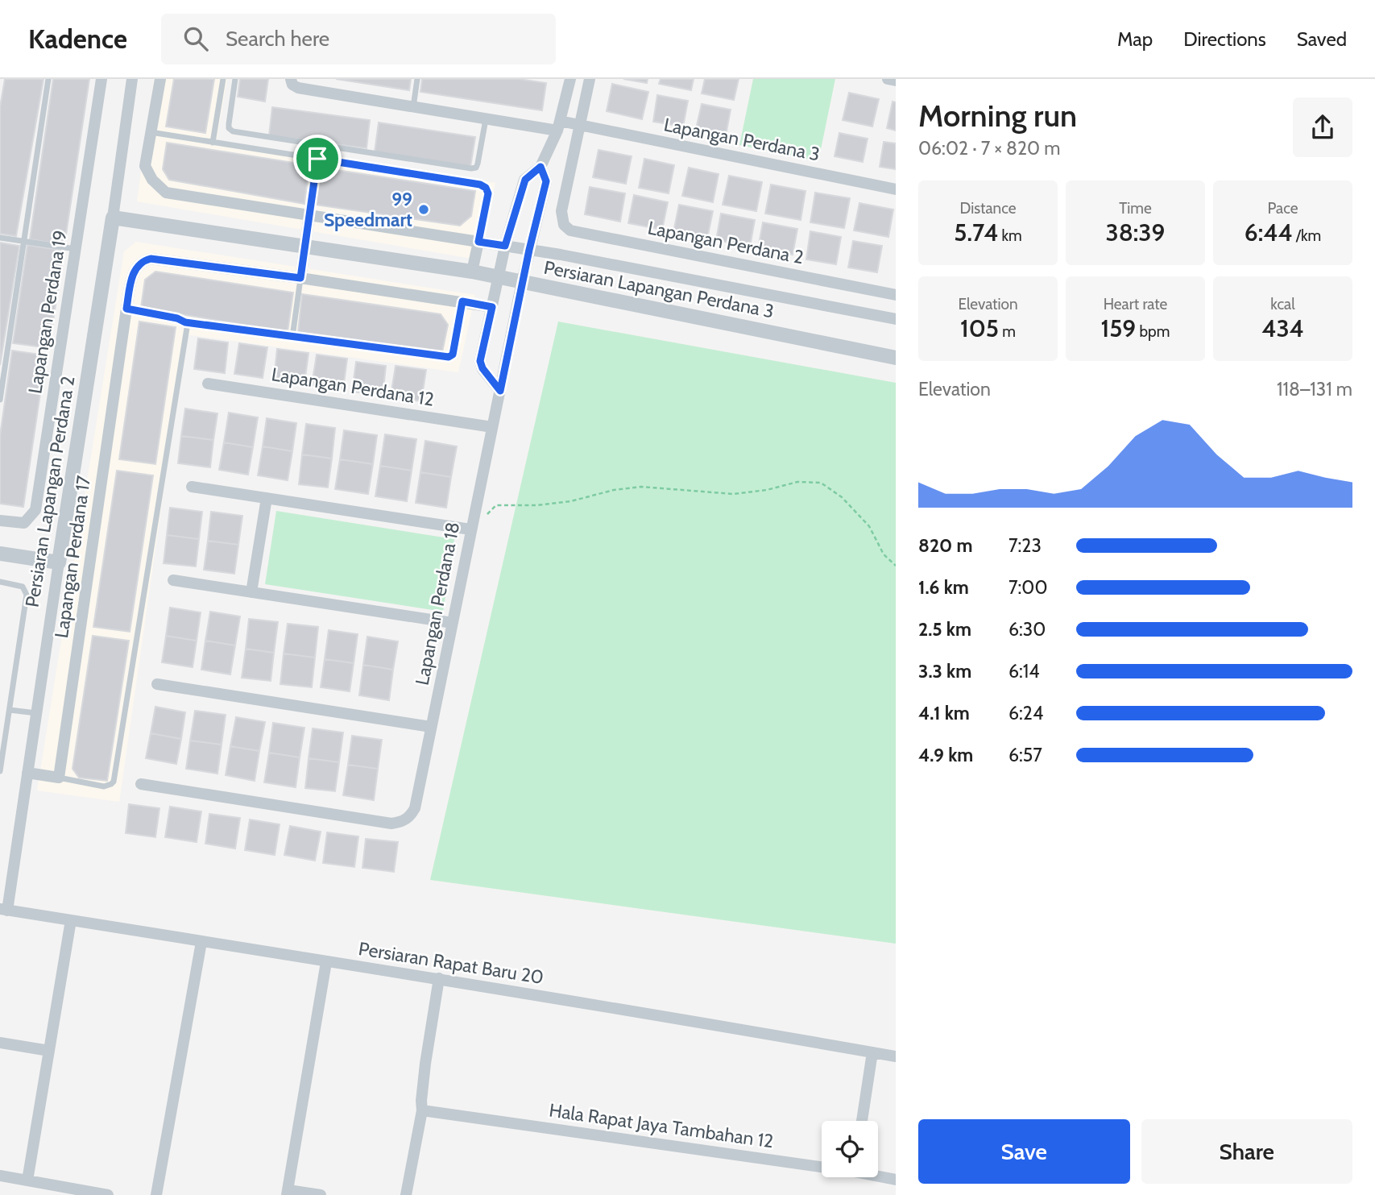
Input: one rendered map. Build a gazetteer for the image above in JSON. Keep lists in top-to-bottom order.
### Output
{
  "streets": {
    "street": [
      "Lapangan Perdana 3",
      "Lapangan Perdana 2",
      "Persiaran Lapangan Perdana 3",
      "Lapangan Perdana 19",
      "Lapangan Perdana 12",
      "Persiaran Lapangan Perdana 2",
      "Lapangan Perdana 17",
      "Lapangan Perdana 18",
      "Persiaran Rapat Baru 20",
      "Hala Rapat Jaya Tambahan 12"
    ]
  },
  "crossings": [
    ["Lapangan Perdana 3", "Lapangan Perdana 2"],
    ["Persiaran Lapangan Perdana 3", "Persiaran Lapangan Perdana 2"],
    ["Persiaran Lapangan Perdana 3", "Lapangan Perdana 18"],
    ["Lapangan Perdana 12", "Lapangan Perdana 18"],
    ["Persiaran Lapangan Perdana 2", "Persiaran Rapat Baru 20"]
  ],
  "places": ["99 Speedmart"],
  "page": {
    "header": "Kadence",
    "search": "Search here",
    "nav": ["Map", "Directions", "Saved"],
    "heading": ["Morning run", "06:02 · 7 × 820 m"],
    "stats": [
      ["Distance", "5.74 km"],
      ["Time", "38:39"],
      ["Pace", "6:44 /km"],
      ["Elevation", "105 m"],
      ["Heart rate", "159 bpm"],
      ["kcal", "434"]
    ],
    "chart": ["Elevation", "118–131 m"],
    "list": [
      {
        "name": "820 m",
        "note": "7:23"
      },
      {
        "name": "1.6 km",
        "note": "7:00"
      },
      {
        "name": "2.5 km",
        "note": "6:30"
      },
      {
        "name": "3.3 km",
        "note": "6:14"
      },
      {
        "name": "4.1 km",
        "note": "6:24"
      },
      {
        "name": "4.9 km",
        "note": "6:57"
      }
    ],
    "buttons": ["Save", "Share"]
  }
}
